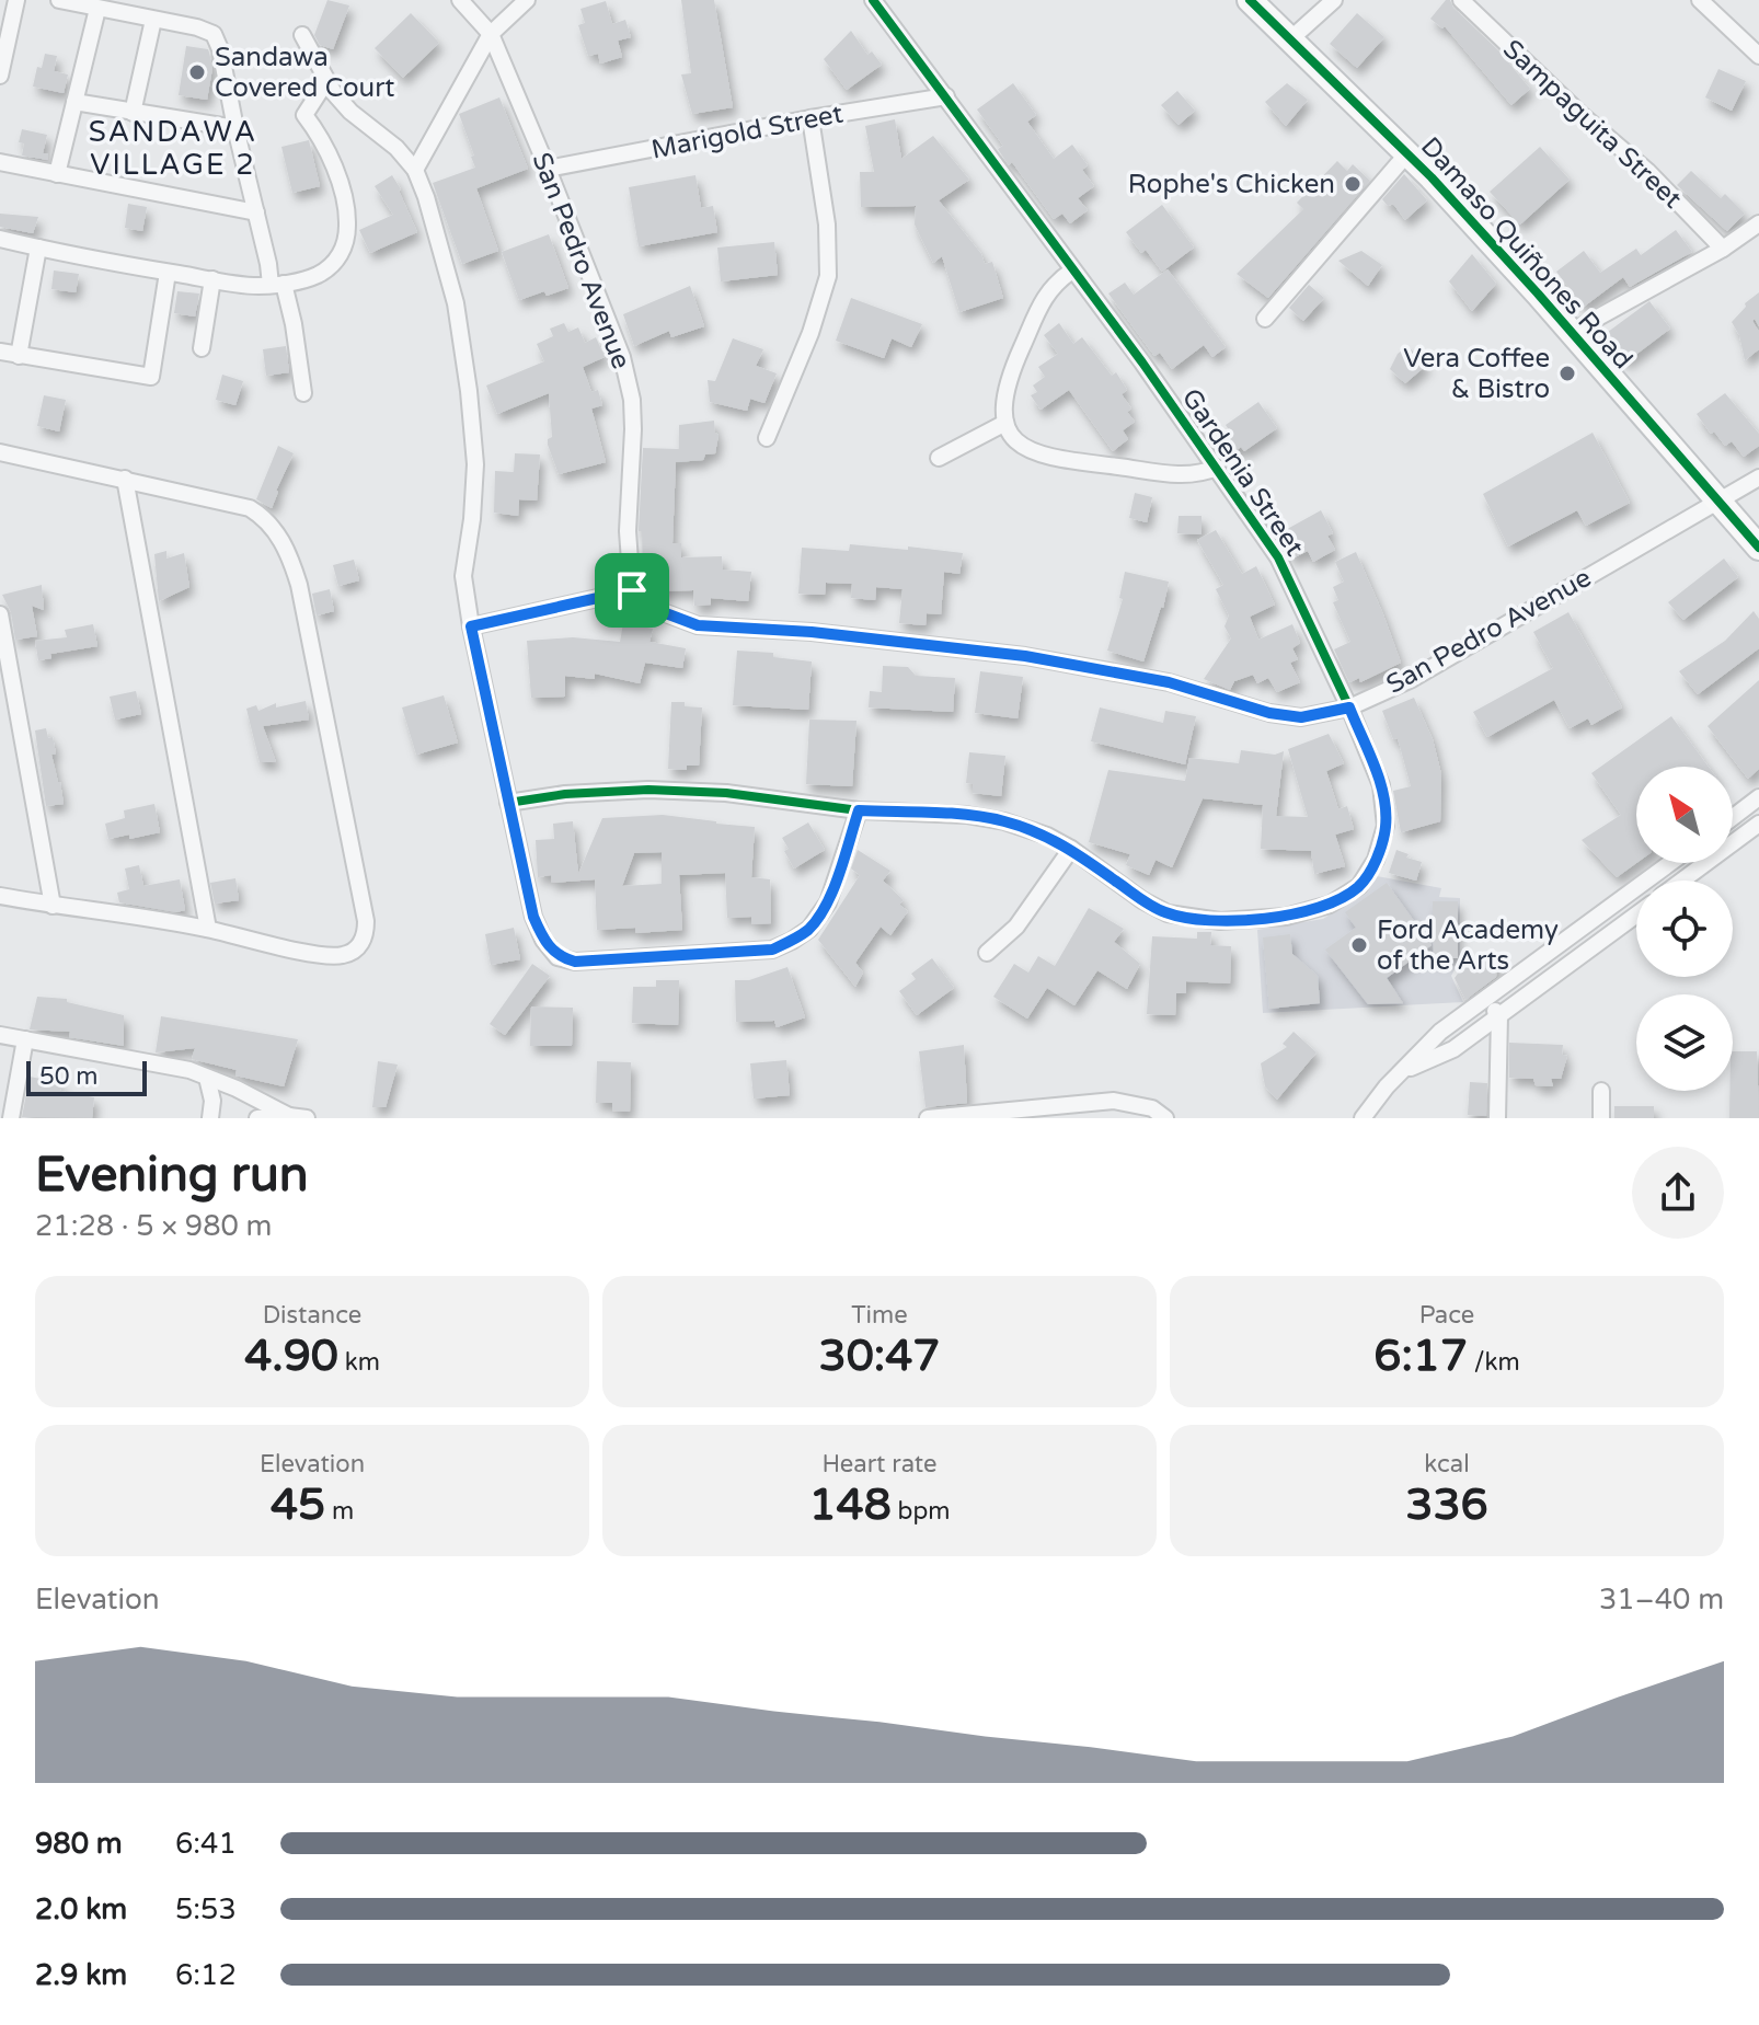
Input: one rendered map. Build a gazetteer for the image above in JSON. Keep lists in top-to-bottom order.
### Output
{
  "streets": {
    "main road": ["Damaso Quiñones Road"],
    "street": [
      "Sampaguita Street",
      "Marigold Street",
      "San Pedro Avenue",
      "Gardenia Street"
    ]
  },
  "crossings": [
    ["Marigold Street", "San Pedro Avenue"],
    ["Marigold Street", "Gardenia Street"],
    ["Damaso Quiñones Road", "San Pedro Avenue"],
    ["San Pedro Avenue", "Gardenia Street"]
  ],
  "districts": ["SANDAWA VILLAGE 2"],
  "places": [
    "Sandawa Covered Court",
    "Rophe's Chicken",
    "Vera Coffee & Bistro",
    "Ford Academy of the Arts"
  ],
  "scale_bar": "50 m",
  "north": "top left",
  "page": {
    "scale": "50 m",
    "heading": ["Evening run", "21:28 · 5 × 980 m"],
    "stats": [
      ["Distance", "4.90 km"],
      ["Time", "30:47"],
      ["Pace", "6:17 /km"],
      ["Elevation", "45 m"],
      ["Heart rate", "148 bpm"],
      ["kcal", "336"]
    ],
    "chart": ["Elevation", "31–40 m"],
    "list": [
      {
        "name": "980 m",
        "note": "6:41"
      },
      {
        "name": "2.0 km",
        "note": "5:53"
      },
      {
        "name": "2.9 km",
        "note": "6:12"
      }
    ]
  }
}
